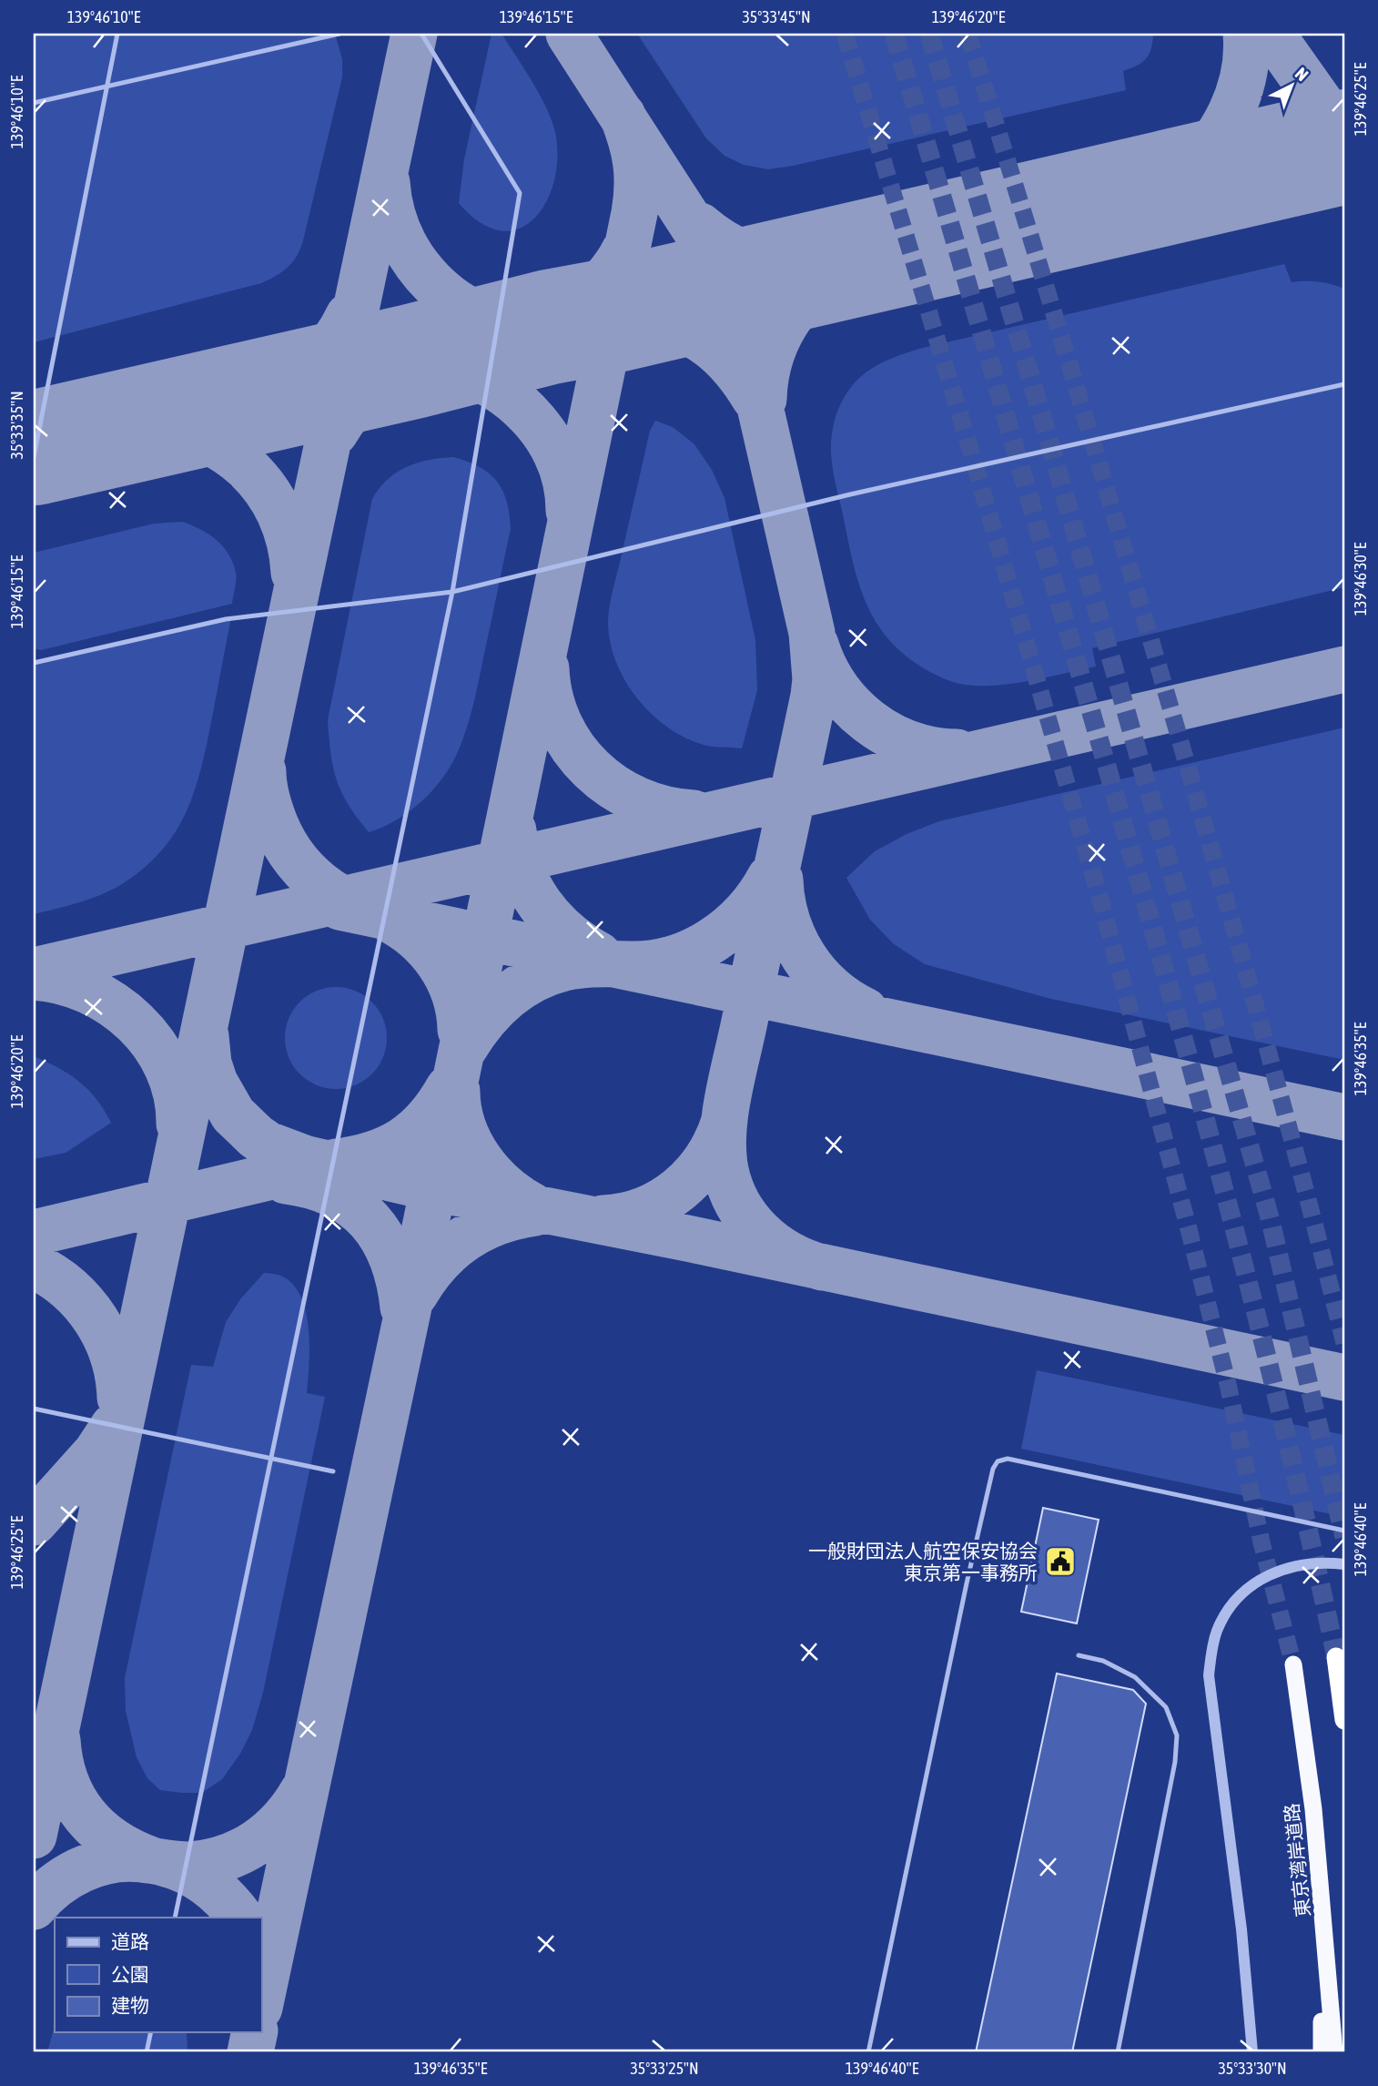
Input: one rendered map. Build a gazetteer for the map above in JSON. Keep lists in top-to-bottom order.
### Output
{
  "streets": {
    "highway": ["東京湾岸道路"]
  },
  "places": {
    "public building": ["一般財団法人航空保安協会 東京第一事務所"]
  },
  "legend": ["道路", "公園", "建物"],
  "north": "top right",
  "coordinates": [
    "139°46'10\"E",
    "139°46'15\"E",
    "35°33'45\"N",
    "139°46'20\"E",
    "139°46'25\"E",
    "35°33'35\"N",
    "139°46'30\"E",
    "139°46'35\"E",
    "139°46'40\"E",
    "35°33'25\"N",
    "35°33'30\"N"
  ]
}
